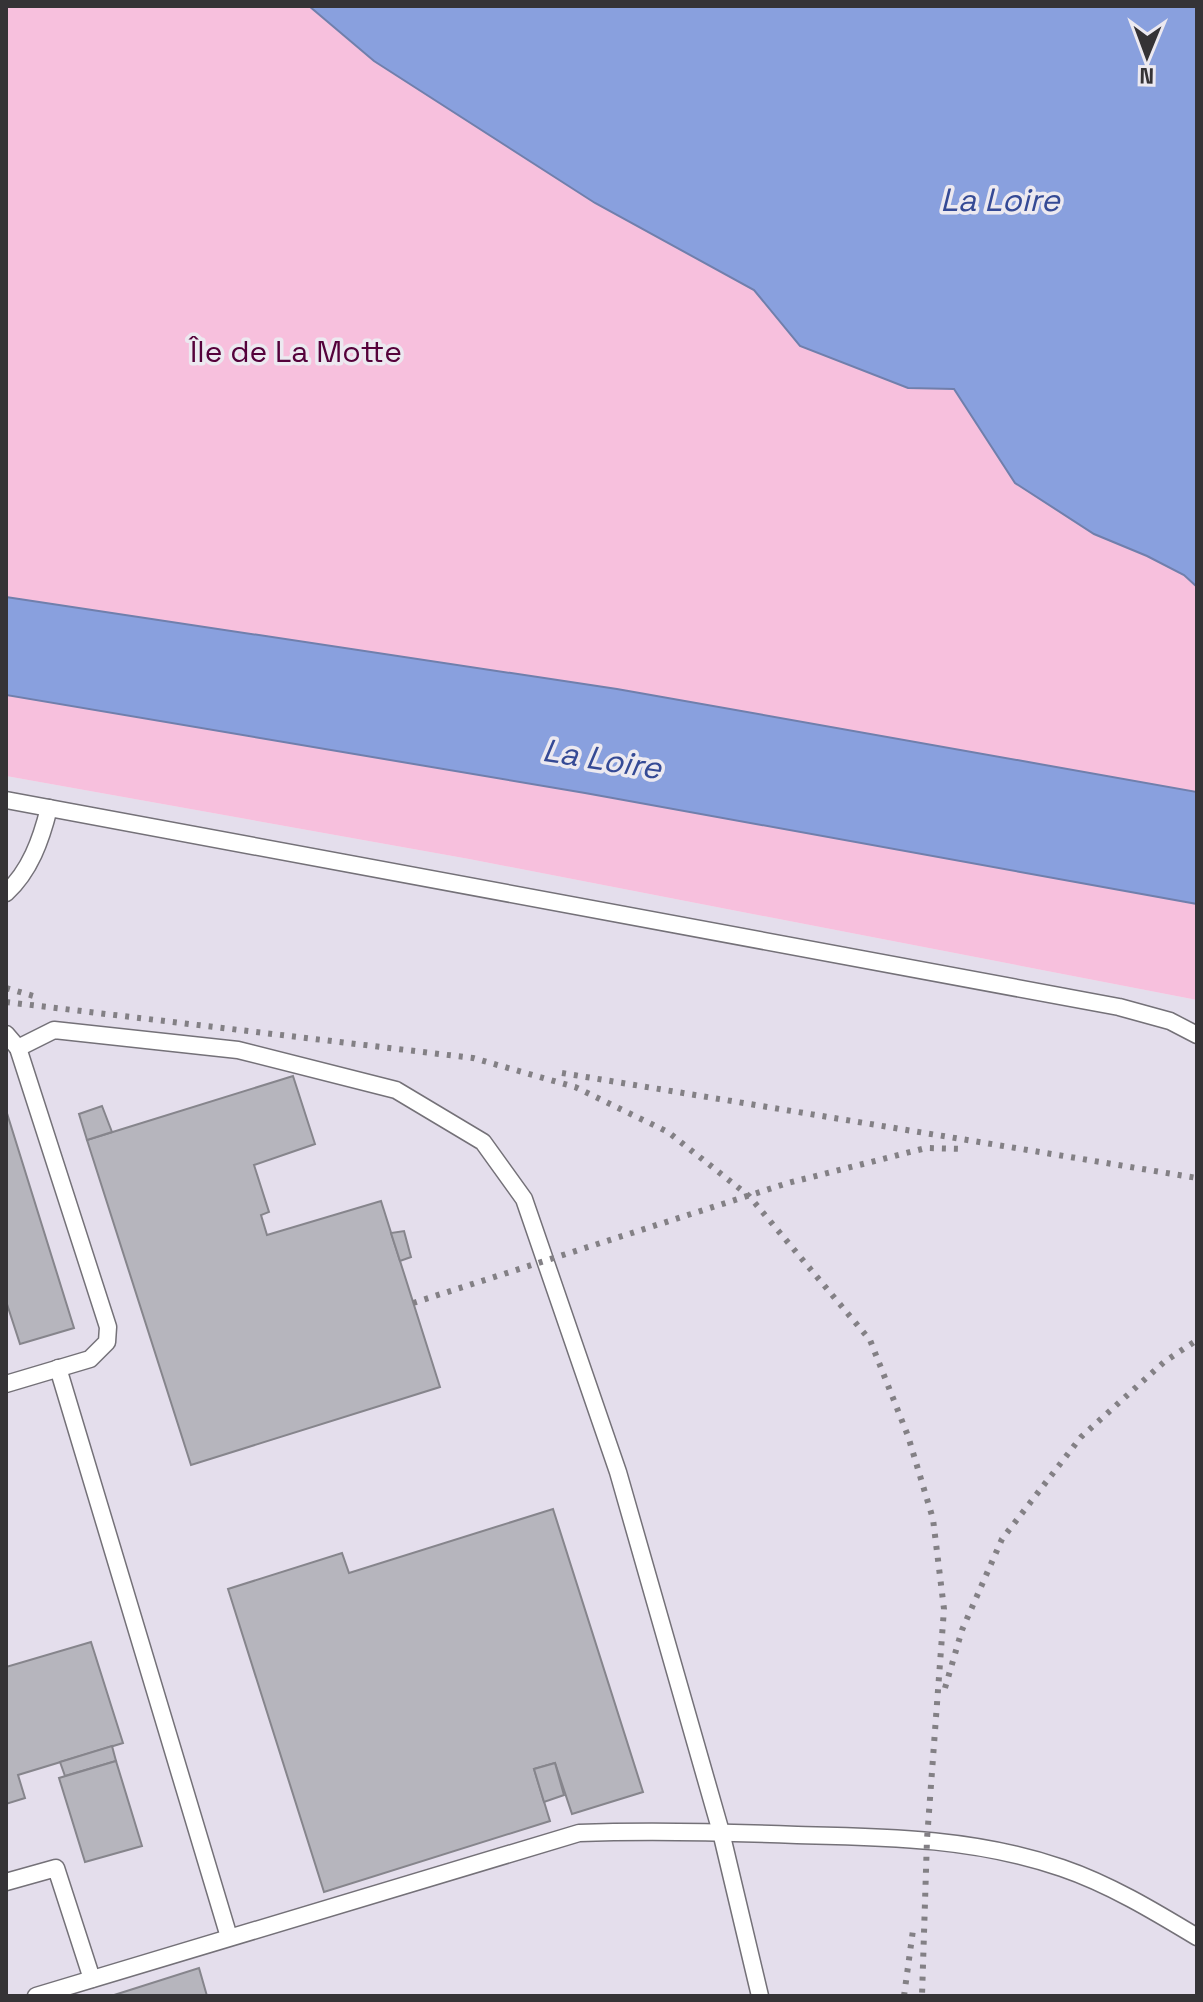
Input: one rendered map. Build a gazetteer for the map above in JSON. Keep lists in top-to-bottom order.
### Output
{
  "water": ["La Loire"],
  "parks": ["Île de La Motte"],
  "north": "bottom"
}
